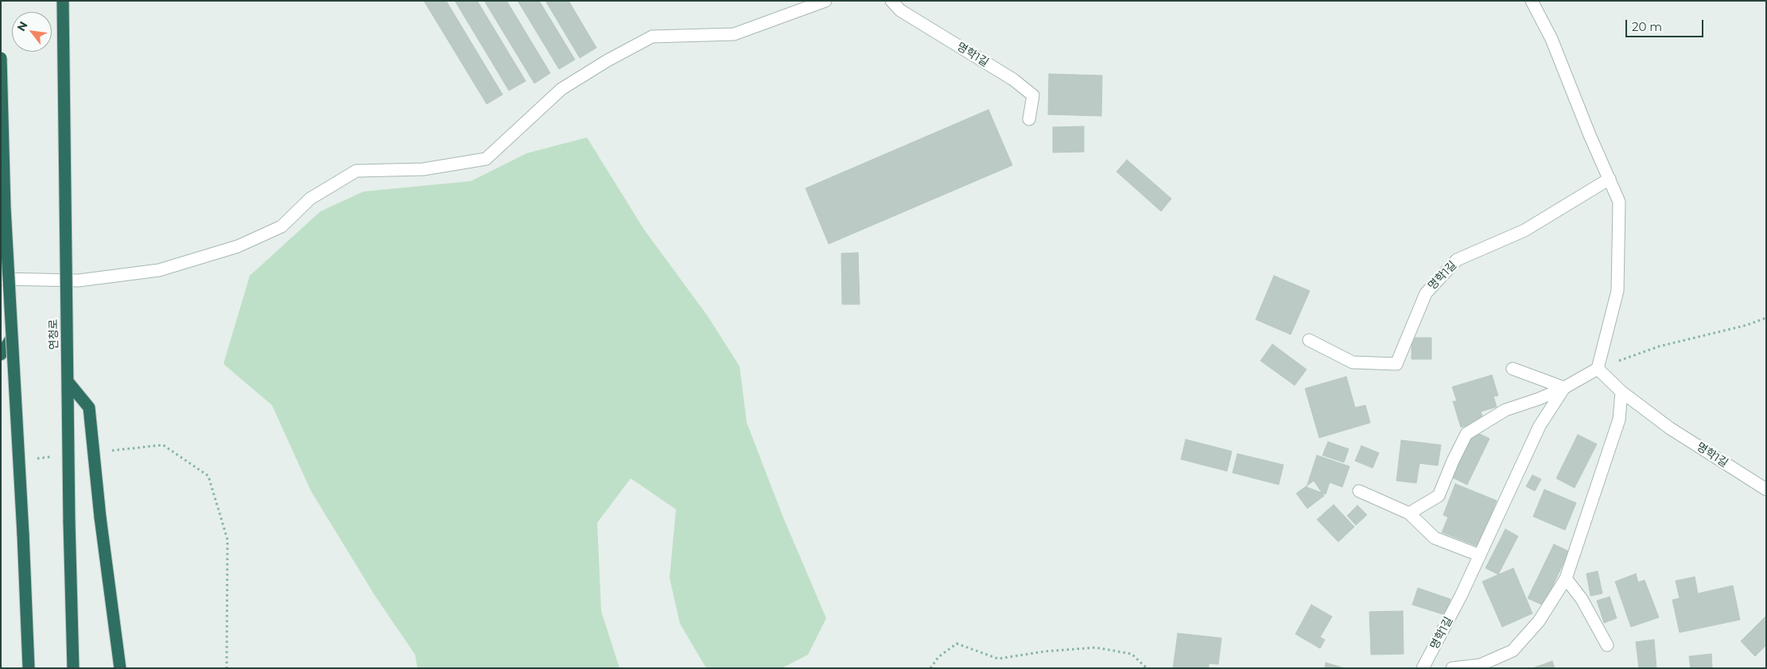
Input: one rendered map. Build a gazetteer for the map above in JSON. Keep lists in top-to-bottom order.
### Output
{
  "streets": {
    "highway": ["연청로"],
    "street": ["명학1길"]
  },
  "scale_bar": "20 m",
  "north": "top left"
}
